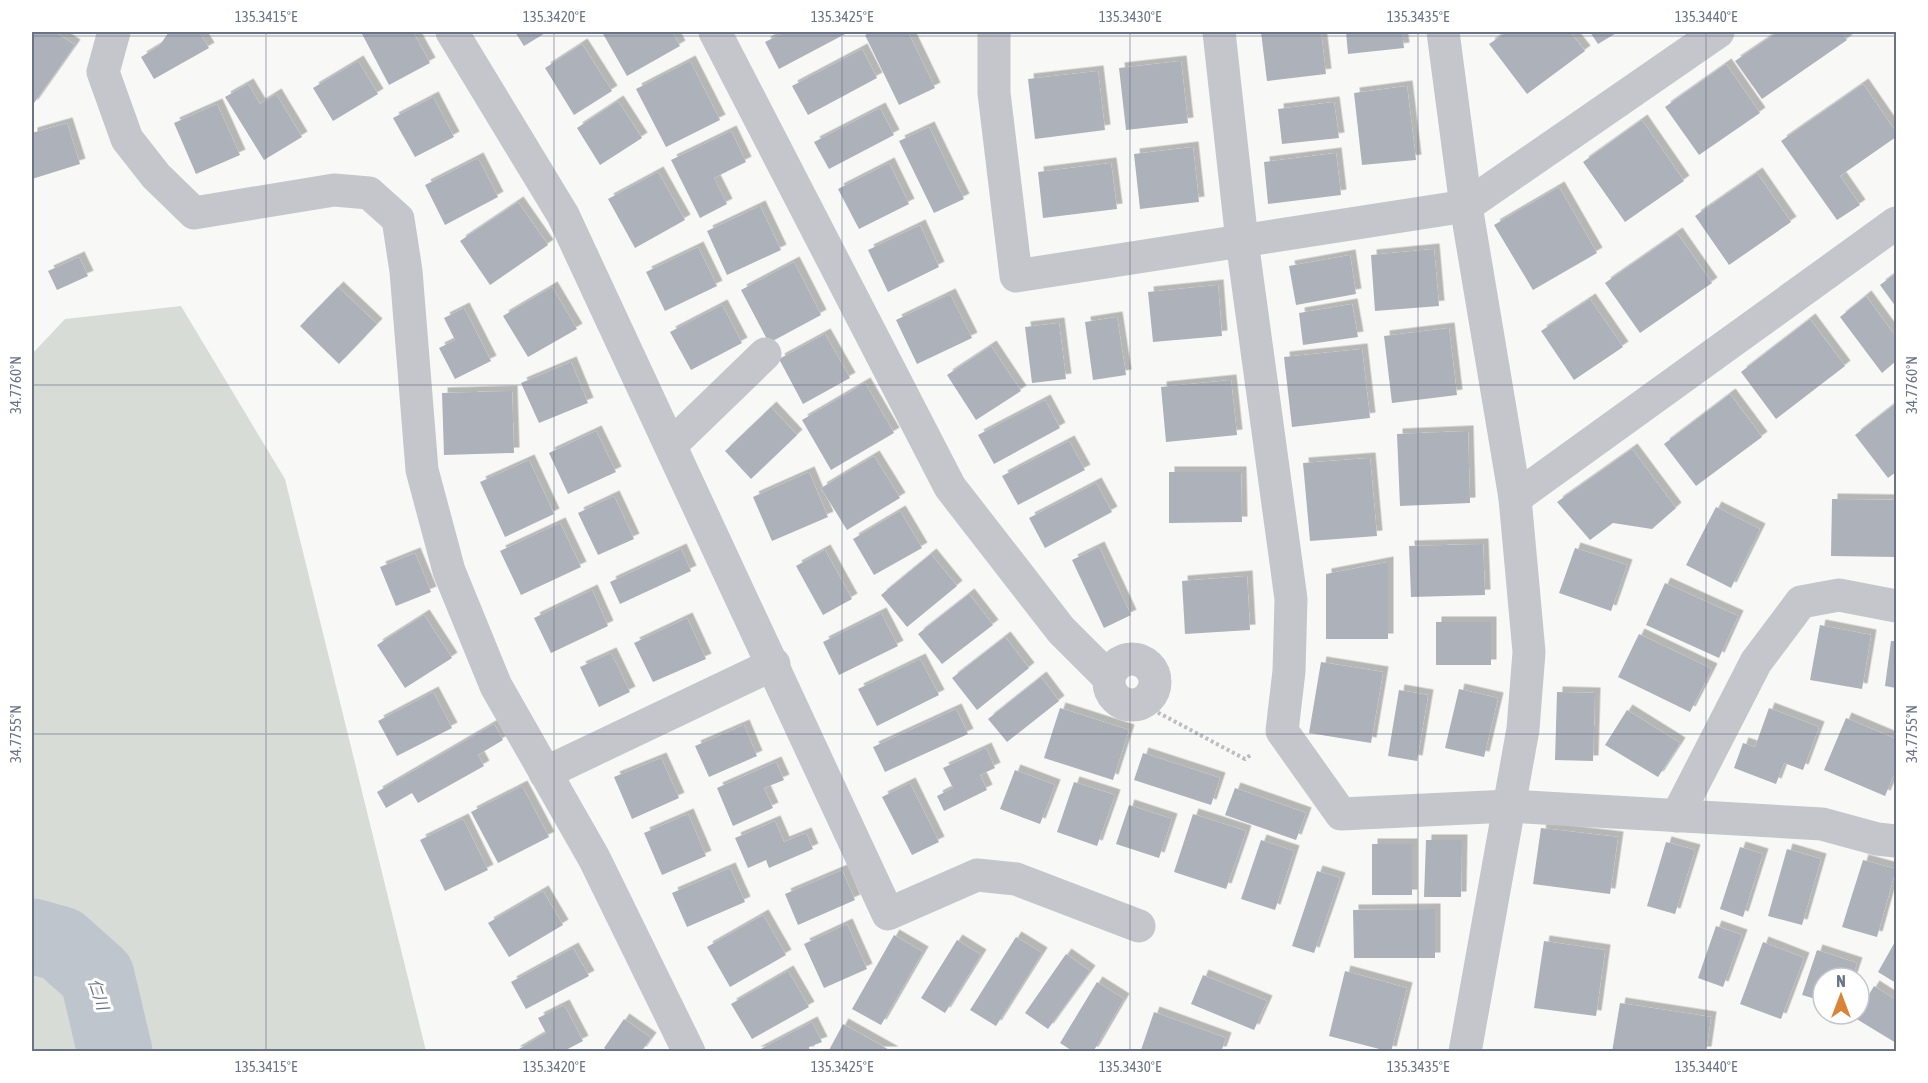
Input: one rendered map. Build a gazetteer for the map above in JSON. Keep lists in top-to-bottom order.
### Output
{
  "water": ["仁川"],
  "north": "top",
  "coordinates": [
    "135.3415°E",
    "135.3420°E",
    "135.3425°E",
    "135.3430°E",
    "135.3435°E",
    "135.3440°E",
    "34.7760°N",
    "34.7755°N"
  ]
}
